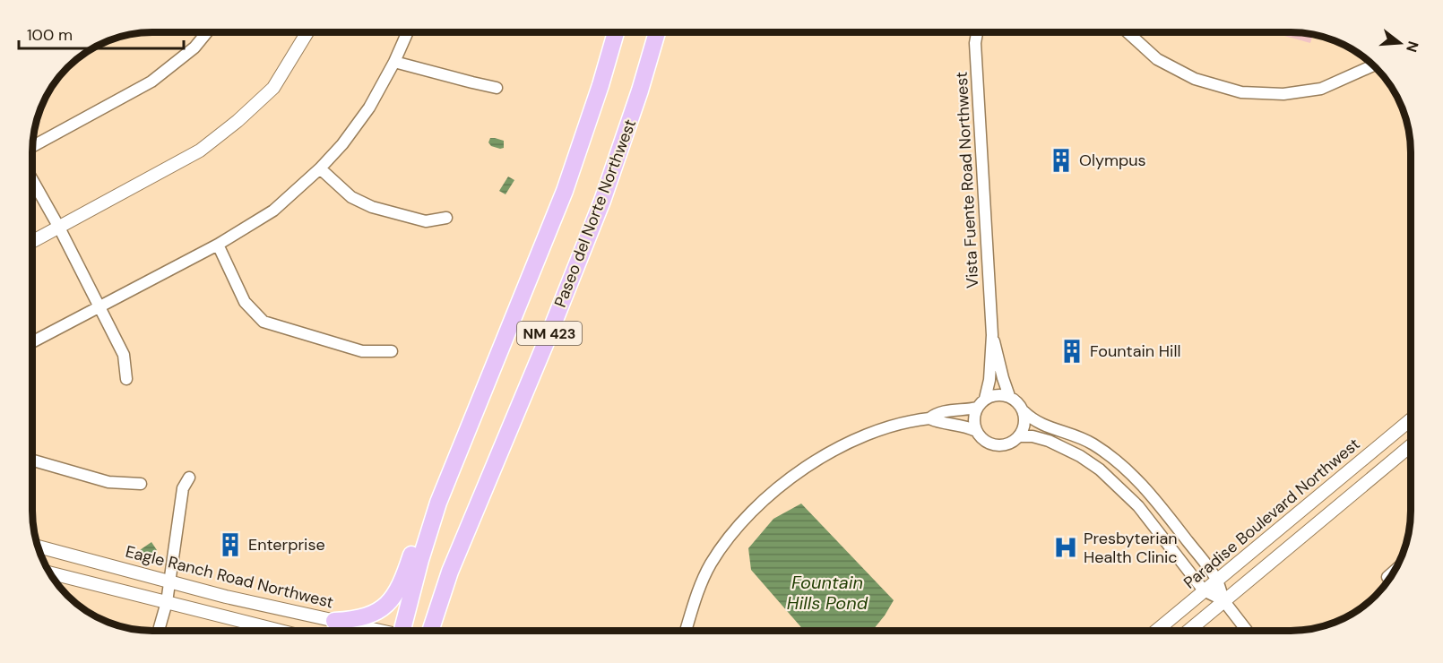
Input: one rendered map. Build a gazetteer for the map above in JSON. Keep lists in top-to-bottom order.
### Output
{
  "streets": {
    "main road": ["Paseo del Norte Northwest", "NM 423"],
    "street": ["Vista Fuente Road Northwest", "Paradise Boulevard Northwest", "Eagle Ranch Road Northwest"]
  },
  "water": ["Fountain Hills Pond"],
  "places": {
    "building": ["Olympus", "Fountain Hill", "Enterprise"],
    "hospital": ["Presbyterian Health Clinic"]
  },
  "scale_bar": "100 m",
  "north": "right"
}
